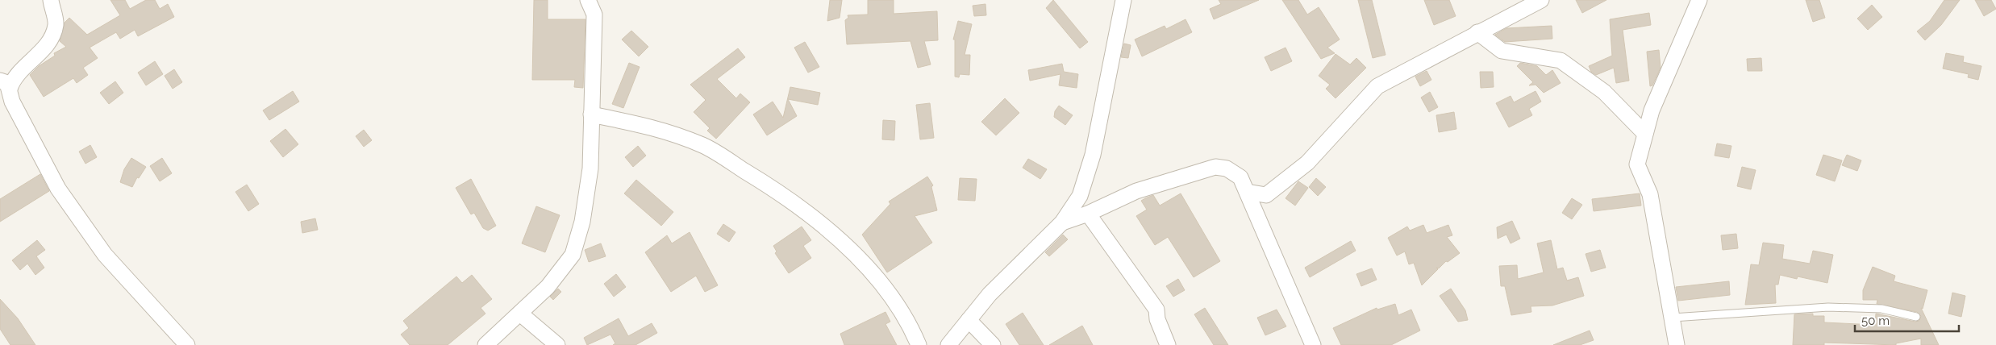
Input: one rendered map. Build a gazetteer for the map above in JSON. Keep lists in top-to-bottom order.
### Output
{
  "scale_bar": "50 m"
}
